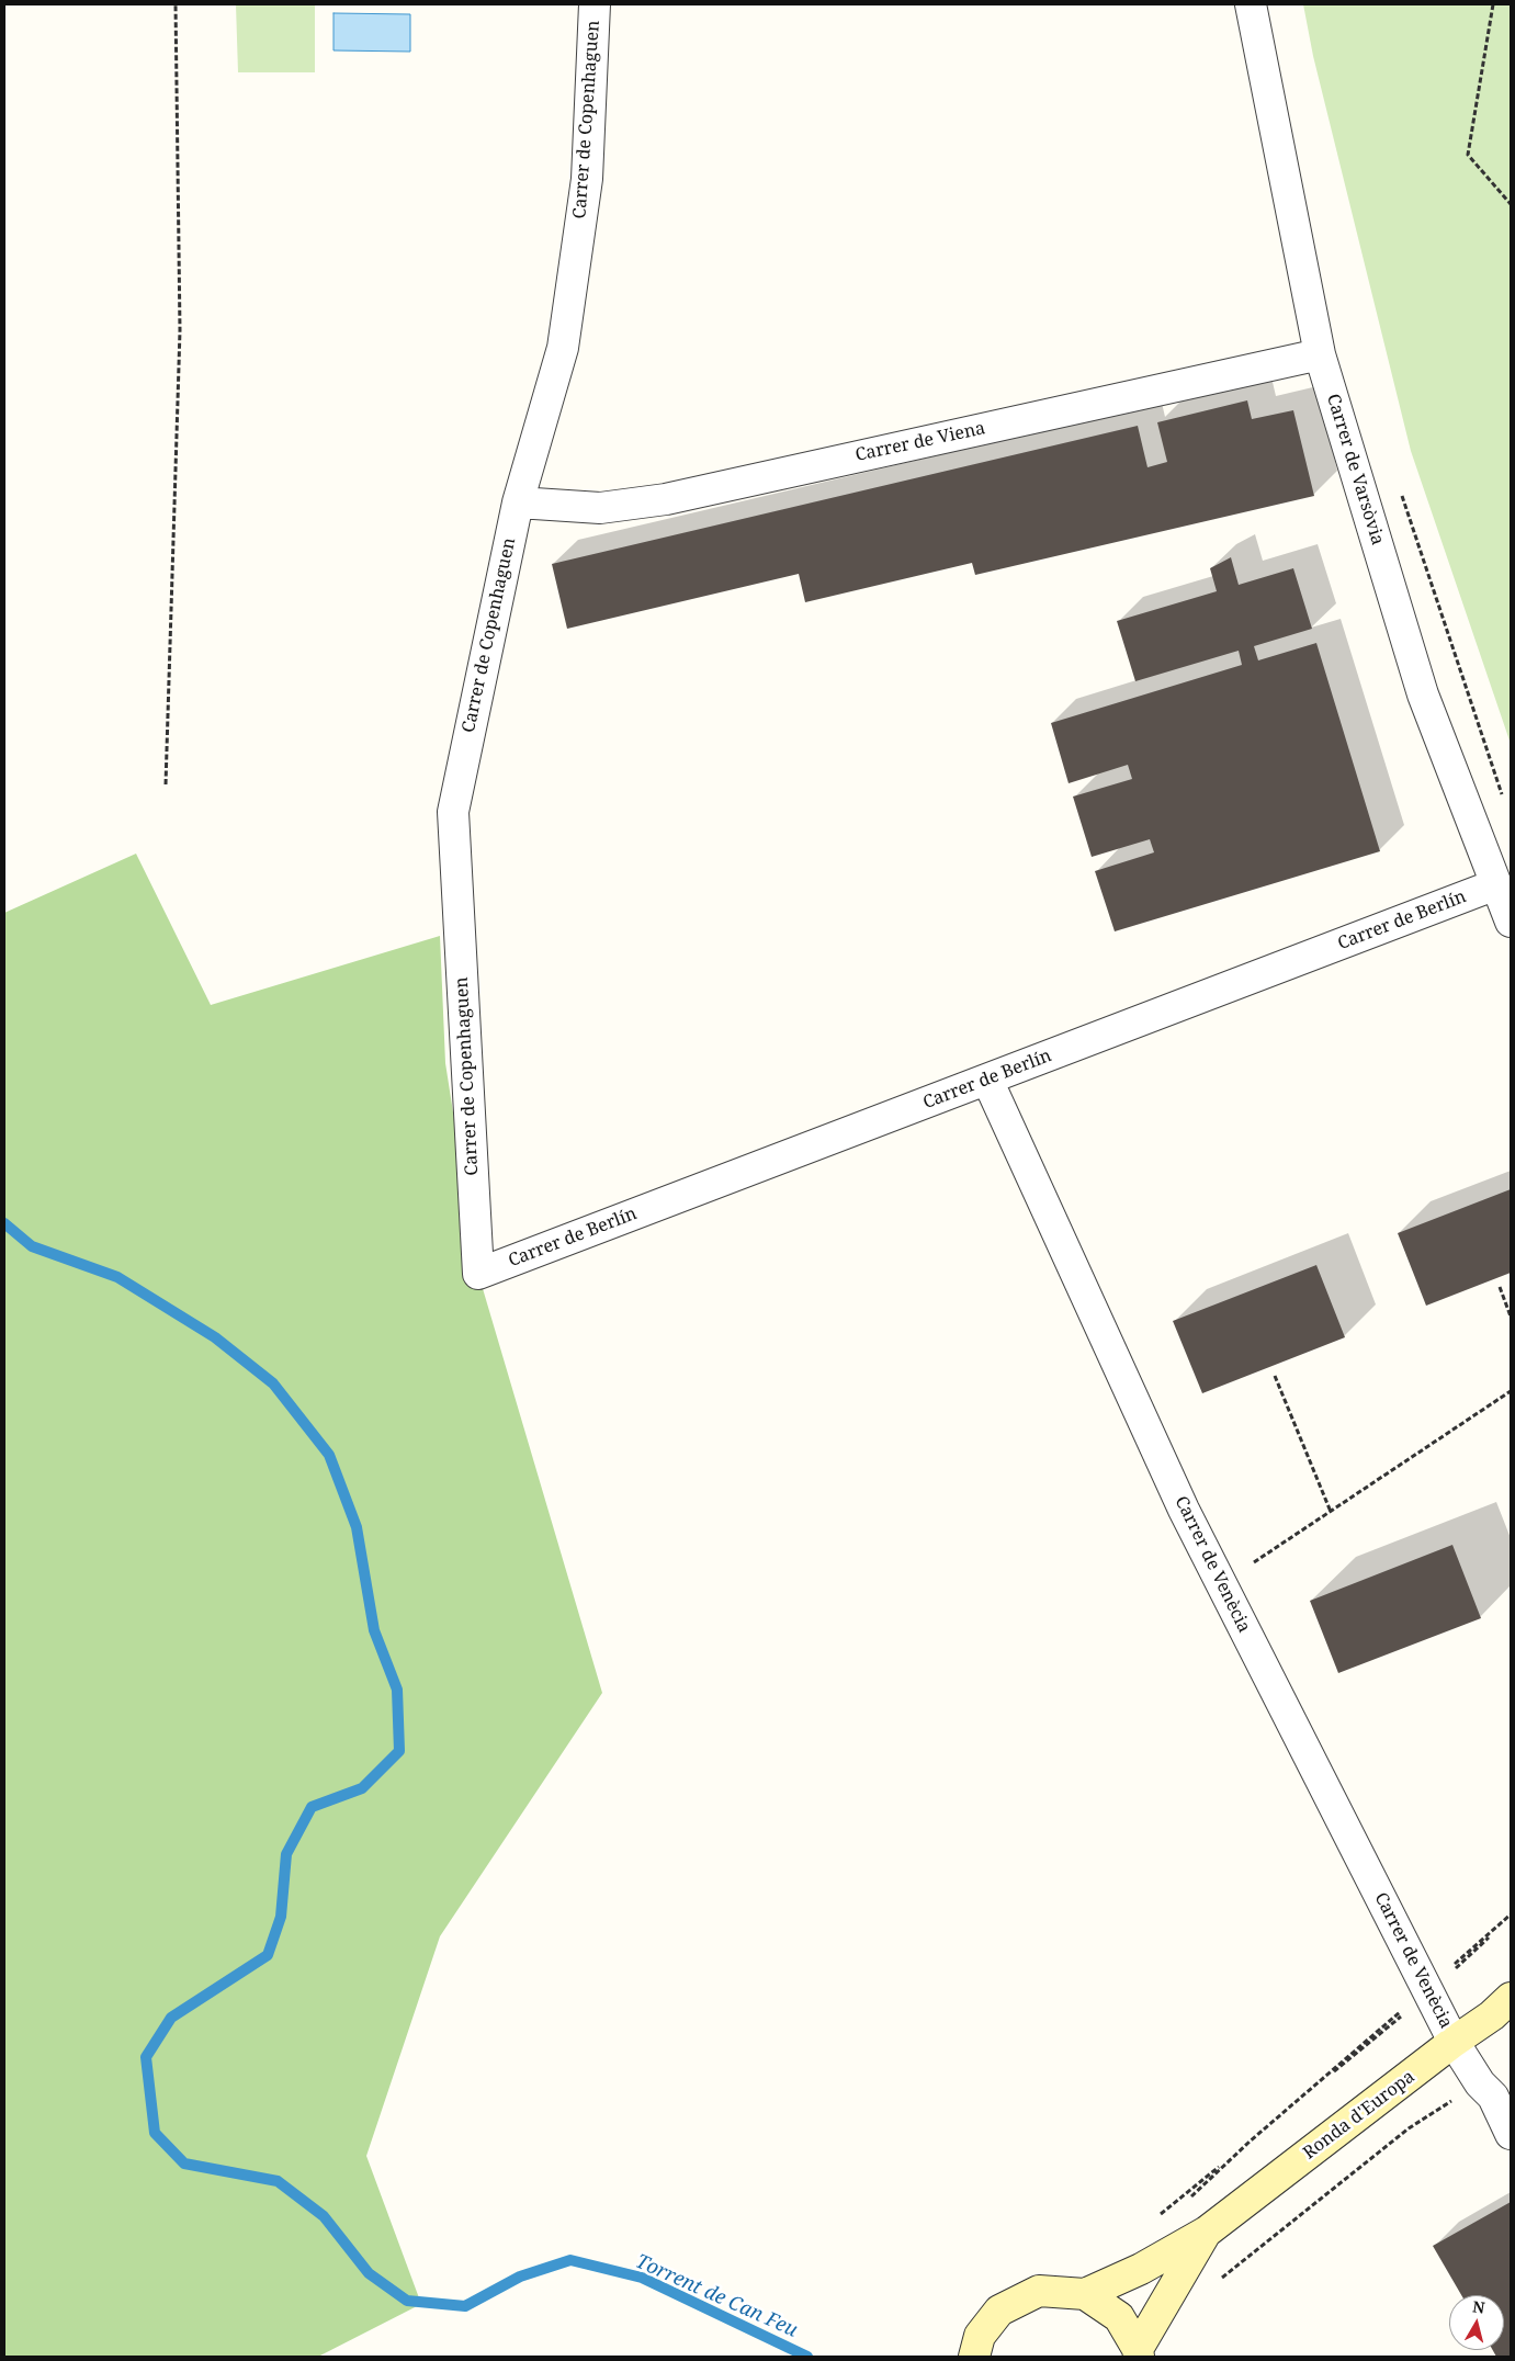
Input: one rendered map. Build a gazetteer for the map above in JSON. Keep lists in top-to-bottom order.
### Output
{
  "streets": {
    "street": [
      "Carrer de Copenhaguen",
      "Carrer de Viena",
      "Carrer de Varsòvia",
      "Carrer de Berlín",
      "Carrer de Venècia",
      "Ronda d'Europa"
    ]
  },
  "crossings": [
    ["Carrer de Copenhaguen", "Carrer de Viena"],
    ["Carrer de Copenhaguen", "Carrer de Berlín"],
    ["Carrer de Viena", "Carrer de Varsòvia"],
    ["Carrer de Varsòvia", "Carrer de Berlín"],
    ["Carrer de Berlín", "Carrer de Venècia"],
    ["Carrer de Venècia", "Ronda d'Europa"]
  ],
  "water": ["Torrent de Can Feu"],
  "north": "top"
}
